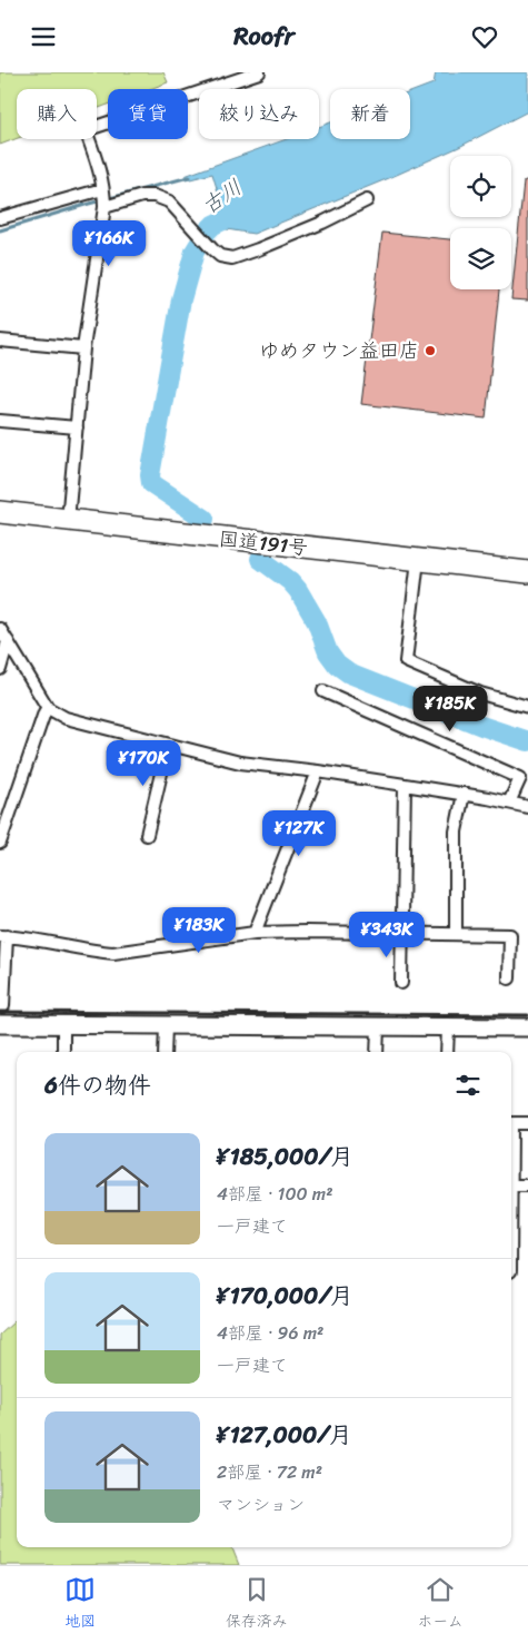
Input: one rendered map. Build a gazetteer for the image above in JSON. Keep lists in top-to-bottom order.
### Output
{
  "streets": {
    "highway": ["国道191号"]
  },
  "water": ["古川"],
  "places": ["ゆめタウン益田店"],
  "page": {
    "header": "Roofr",
    "chip": [
      "購入",
      "賃貸",
      "絞り込み",
      "新着"
    ],
    "price": [
      "¥166K",
      "¥185K",
      "¥170K",
      "¥127K",
      "¥183K",
      "¥343K"
    ],
    "heading": "6件の物件",
    "list": [
      {
        "name": "¥185,000/月",
        "note": "4部屋 · 100 m² · 一戸建て"
      },
      {
        "name": "¥170,000/月",
        "note": "4部屋 · 96 m² · 一戸建て"
      },
      {
        "name": "¥127,000/月",
        "note": "2部屋 · 72 m² · マンション"
      }
    ],
    "tabs": ["地図", "保存済み", "ホーム"]
  }
}
